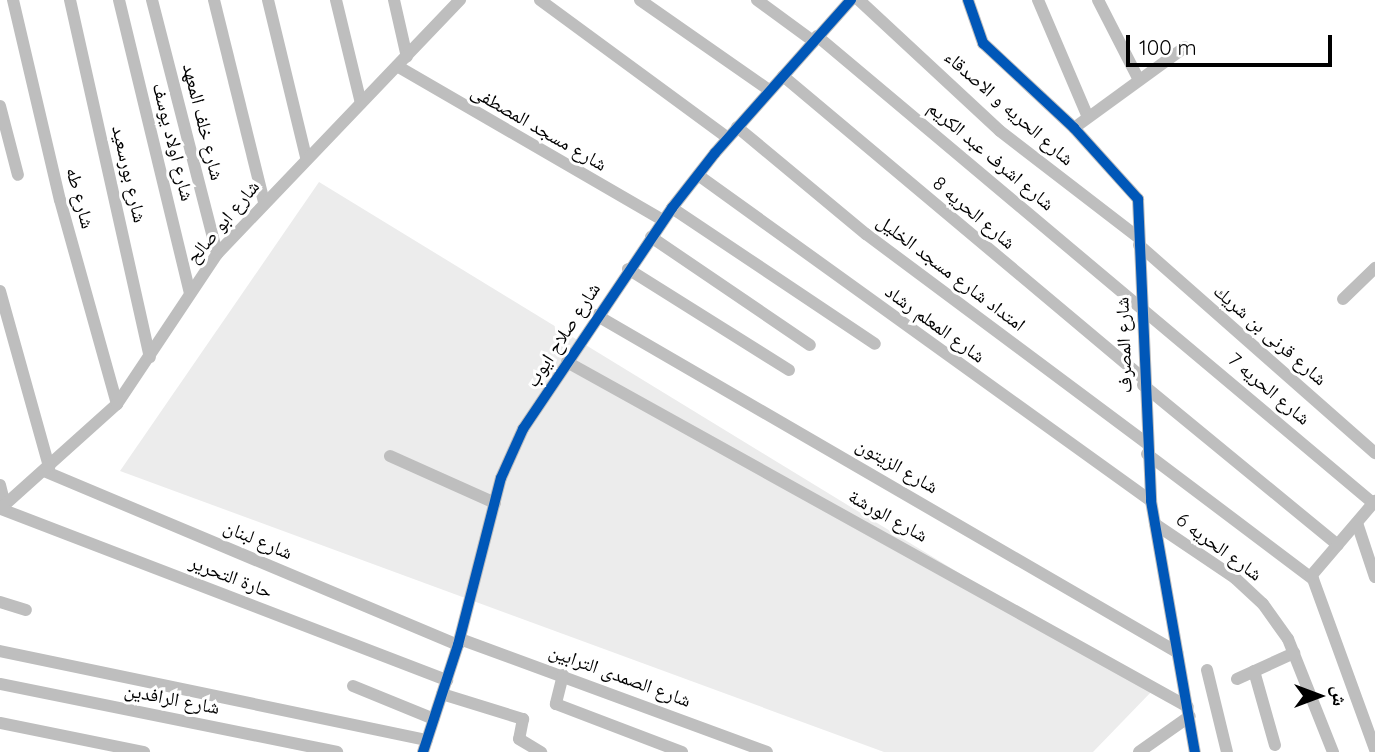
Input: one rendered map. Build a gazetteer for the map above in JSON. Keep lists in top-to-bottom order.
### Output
{
  "streets": {
    "street": [
      "شارع الحريه و الاصدقاء",
      "شارع خلف المعهد",
      "شارع مسجد المصطفى",
      "شارع اولاد يوسف",
      "شارع اشرف عبد الكريم",
      "شارع بورسعيد",
      "شارع طه",
      "شارع الحريه 8",
      "شارع ابو صالح",
      "امتداد شارع مسجد الخليل",
      "شارع المعلم رشاد",
      "شارع صلاح ايوب",
      "شارع قرنى بن شريك",
      "شارع المصرف",
      "شارع الحريه 7",
      "شارع الزيتون",
      "شارع الورشة",
      "شارع لبنان",
      "شارع الحريه 6",
      "حارة التحرير",
      "شارع الصمدى الترابين",
      "شارع الرافدين"
    ]
  },
  "crossings": [
    ["شارع الحريه و الاصدقاء", "شارع قرنى بن شريك"],
    ["شارع الحريه و الاصدقاء", "شارع المصرف"],
    ["شارع خلف المعهد", "شارع ابو صالح"],
    ["شارع مسجد المصطفى", "شارع ابو صالح"],
    ["شارع مسجد المصطفى", "شارع صلاح ايوب"],
    ["شارع اولاد يوسف", "شارع ابو صالح"],
    ["شارع اشرف عبد الكريم", "شارع صلاح ايوب"],
    ["شارع اشرف عبد الكريم", "شارع المصرف"],
    ["شارع اشرف عبد الكريم", "شارع الحريه 7"],
    ["شارع بورسعيد", "شارع ابو صالح"],
    ["شارع طه", "شارع ابو صالح"],
    ["شارع الحريه 8", "شارع صلاح ايوب"],
    ["شارع الحريه 8", "شارع المصرف"],
    ["شارع ابو صالح", "شارع لبنان"],
    ["شارع ابو صالح", "حارة التحرير"],
    ["امتداد شارع مسجد الخليل", "شارع صلاح ايوب"],
    ["امتداد شارع مسجد الخليل", "شارع المصرف"],
    ["شارع المعلم رشاد", "شارع صلاح ايوب"],
    ["شارع المعلم رشاد", "شارع المصرف"],
    ["شارع صلاح ايوب", "شارع الزيتون"],
    ["شارع صلاح ايوب", "شارع الورشة"],
    ["شارع صلاح ايوب", "شارع لبنان"],
    ["شارع صلاح ايوب", "حارة التحرير"],
    ["شارع صلاح ايوب", "شارع الصمدى الترابين"],
    ["شارع قرنى بن شريك", "شارع المصرف"],
    ["شارع المصرف", "شارع الحريه 7"],
    ["شارع المصرف", "شارع الزيتون"],
    ["شارع المصرف", "شارع الورشة"],
    ["شارع المصرف", "شارع الحريه 6"],
    ["شارع لبنان", "شارع الصمدى الترابين"]
  ],
  "scale_bar": "100 m",
  "north": "right"
}
